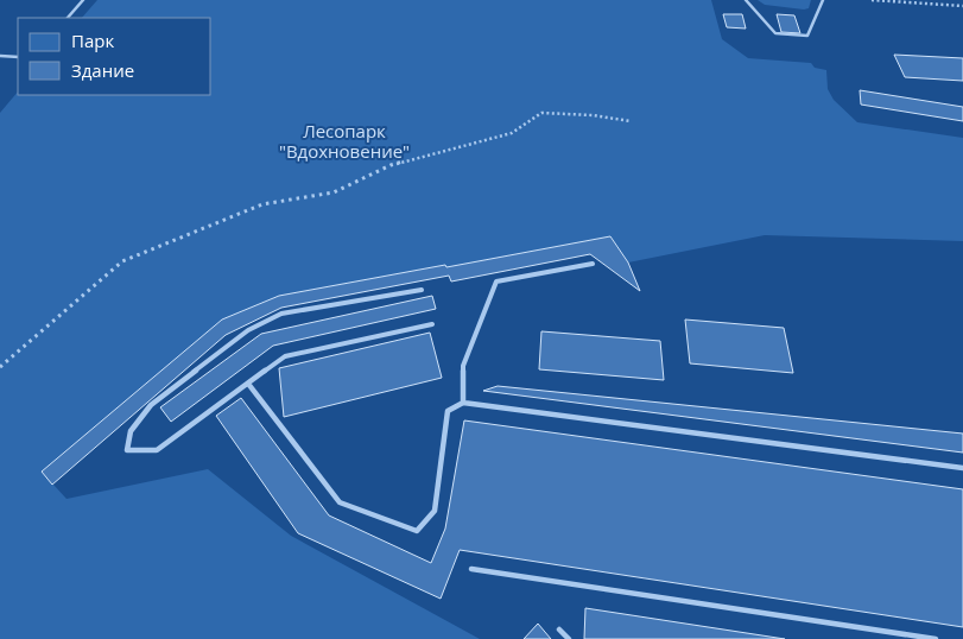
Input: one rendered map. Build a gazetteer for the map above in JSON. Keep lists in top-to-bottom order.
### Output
{
  "parks": ["Лесопарк \"Вдохновение\""],
  "legend": ["Парк", "Здание"]
}
